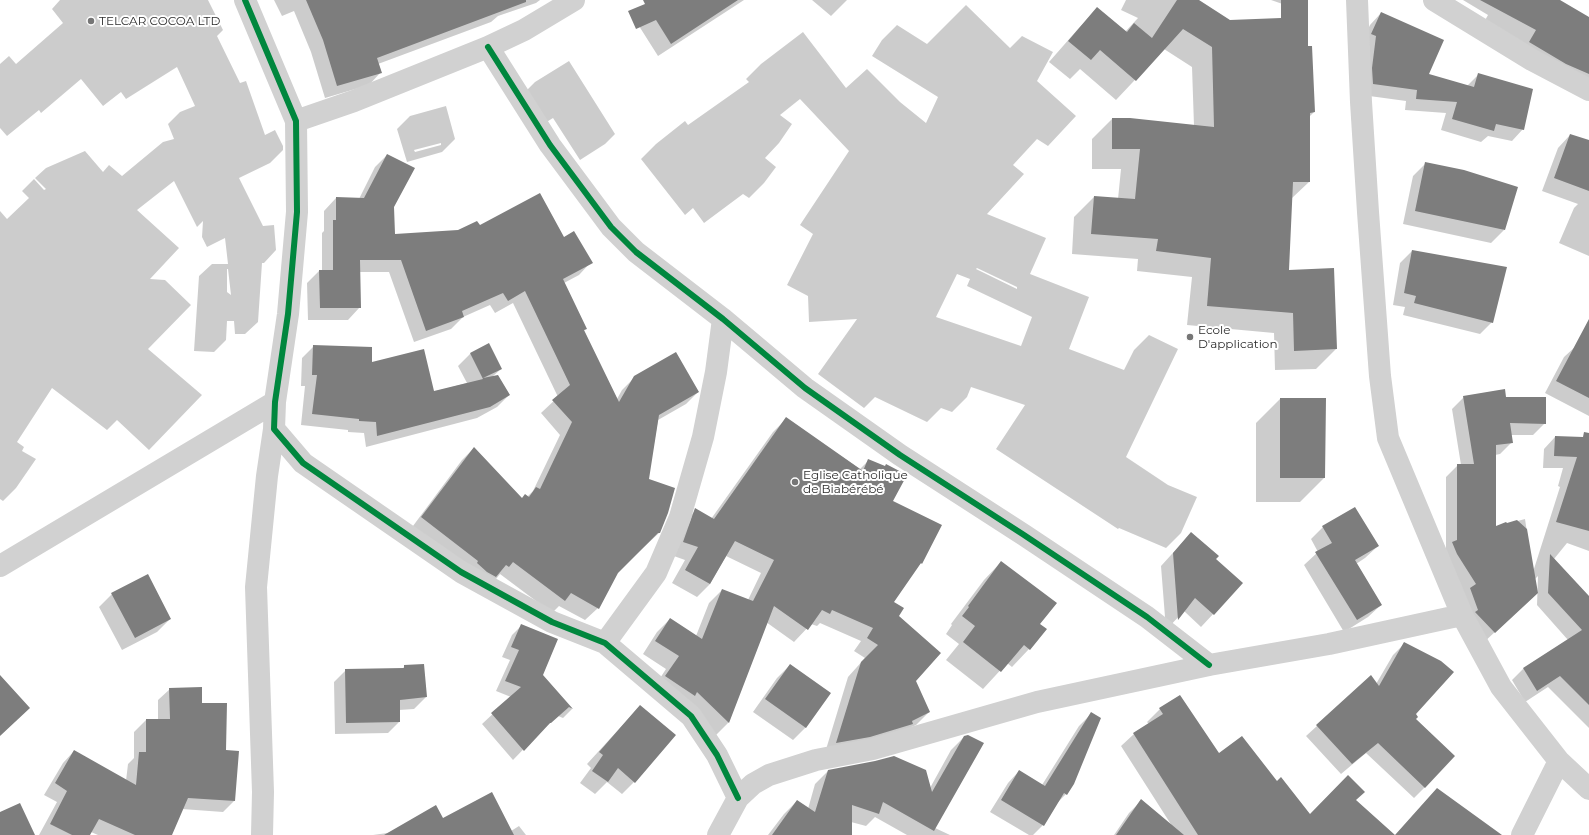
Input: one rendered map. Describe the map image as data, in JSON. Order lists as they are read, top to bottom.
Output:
{
  "places": ["TELCAR COCOA LTD", "Ecole D'application", "Eglise Catholique de Biabérébé"]
}
